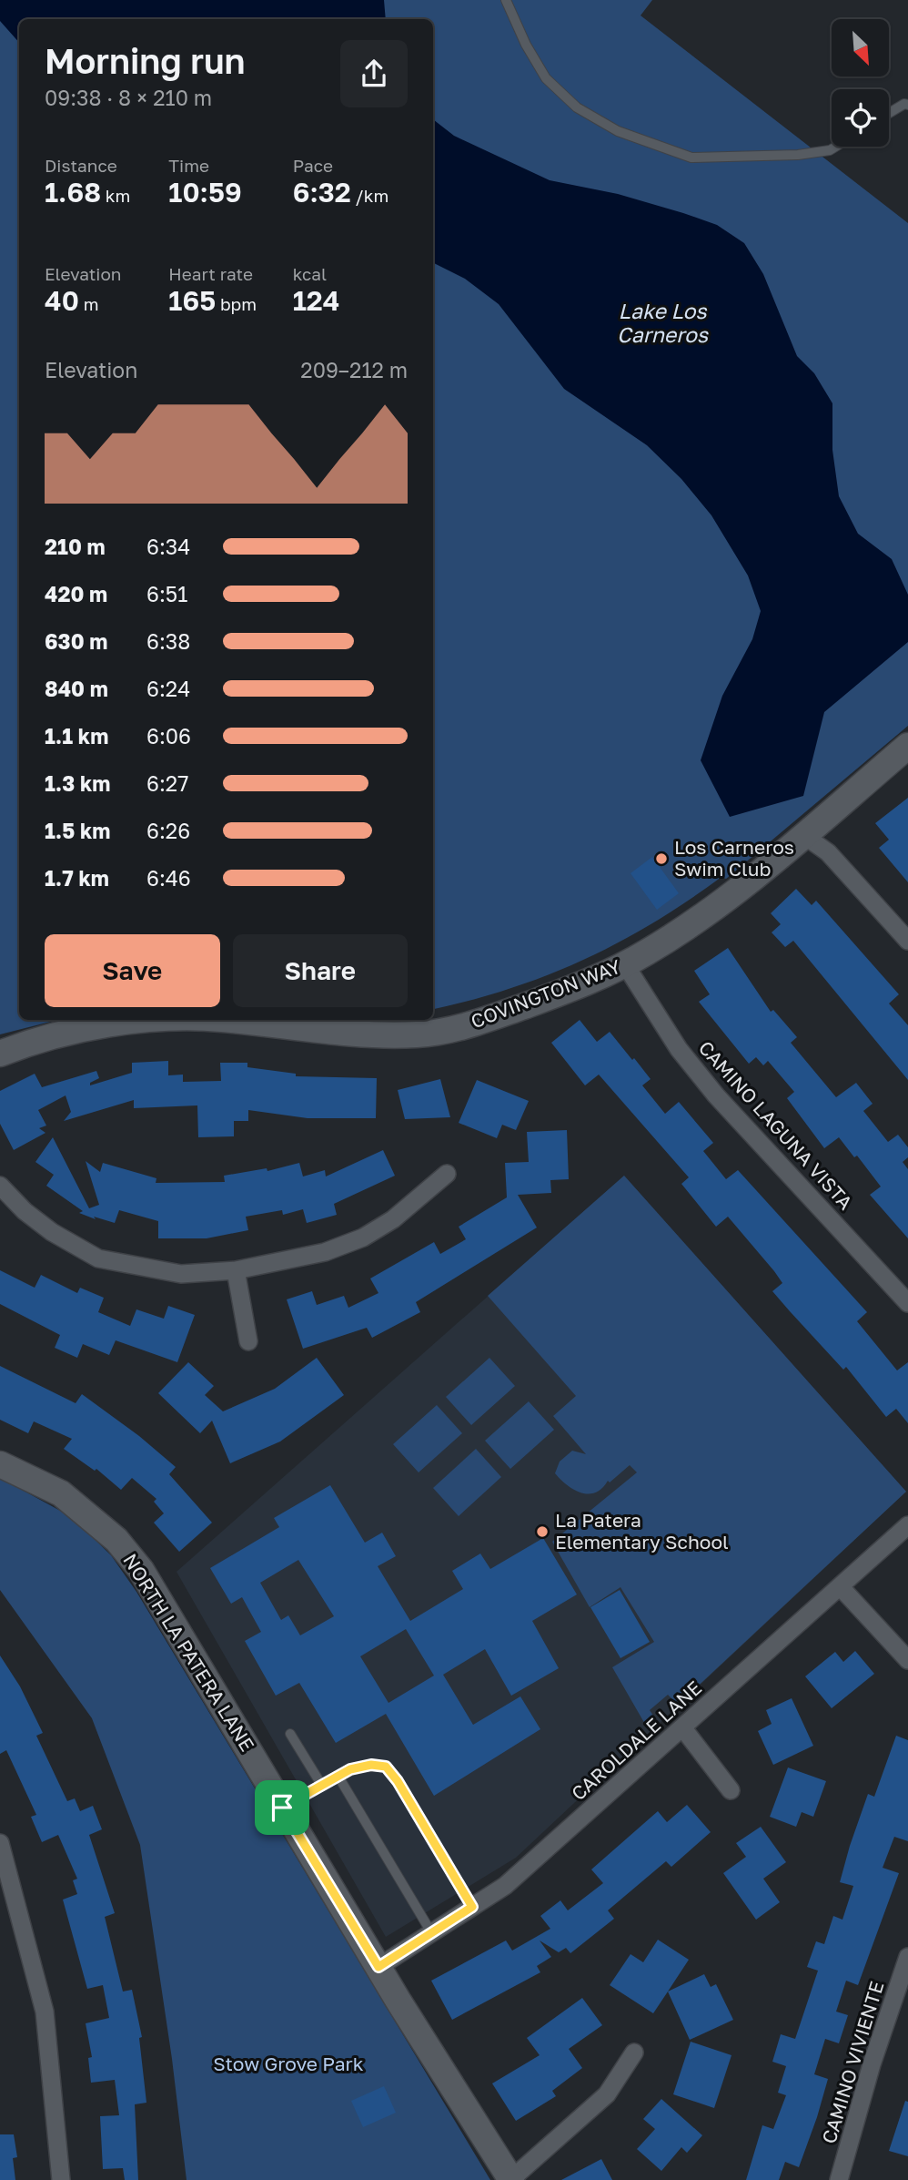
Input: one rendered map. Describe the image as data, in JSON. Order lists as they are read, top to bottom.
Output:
{
  "streets": {
    "street": [
      "COVINGTON WAY",
      "CAMINO LAGUNA VISTA",
      "NORTH LA PATERA LANE",
      "CAROLDALE LANE",
      "CAMINO VIVIENTE"
    ]
  },
  "crossings": [
    ["COVINGTON WAY", "CAMINO LAGUNA VISTA"],
    ["NORTH LA PATERA LANE", "CAROLDALE LANE"]
  ],
  "water": ["Lake Los Carneros"],
  "parks": ["Stow Grove Park"],
  "places": ["Los Carneros Swim Club", "La Patera Elementary School"],
  "north": "bottom right",
  "page": {
    "heading": ["Morning run", "09:38 · 8 × 210 m"],
    "stats": [
      ["Distance", "1.68 km"],
      ["Time", "10:59"],
      ["Pace", "6:32 /km"],
      ["Elevation", "40 m"],
      ["Heart rate", "165 bpm"],
      ["kcal", "124"]
    ],
    "chart": ["Elevation", "209–212 m"],
    "list": [
      {
        "name": "210 m",
        "note": "6:34"
      },
      {
        "name": "420 m",
        "note": "6:51"
      },
      {
        "name": "630 m",
        "note": "6:38"
      },
      {
        "name": "840 m",
        "note": "6:24"
      },
      {
        "name": "1.1 km",
        "note": "6:06"
      },
      {
        "name": "1.3 km",
        "note": "6:27"
      },
      {
        "name": "1.5 km",
        "note": "6:26"
      },
      {
        "name": "1.7 km",
        "note": "6:46"
      }
    ],
    "buttons": ["Save", "Share"]
  }
}
